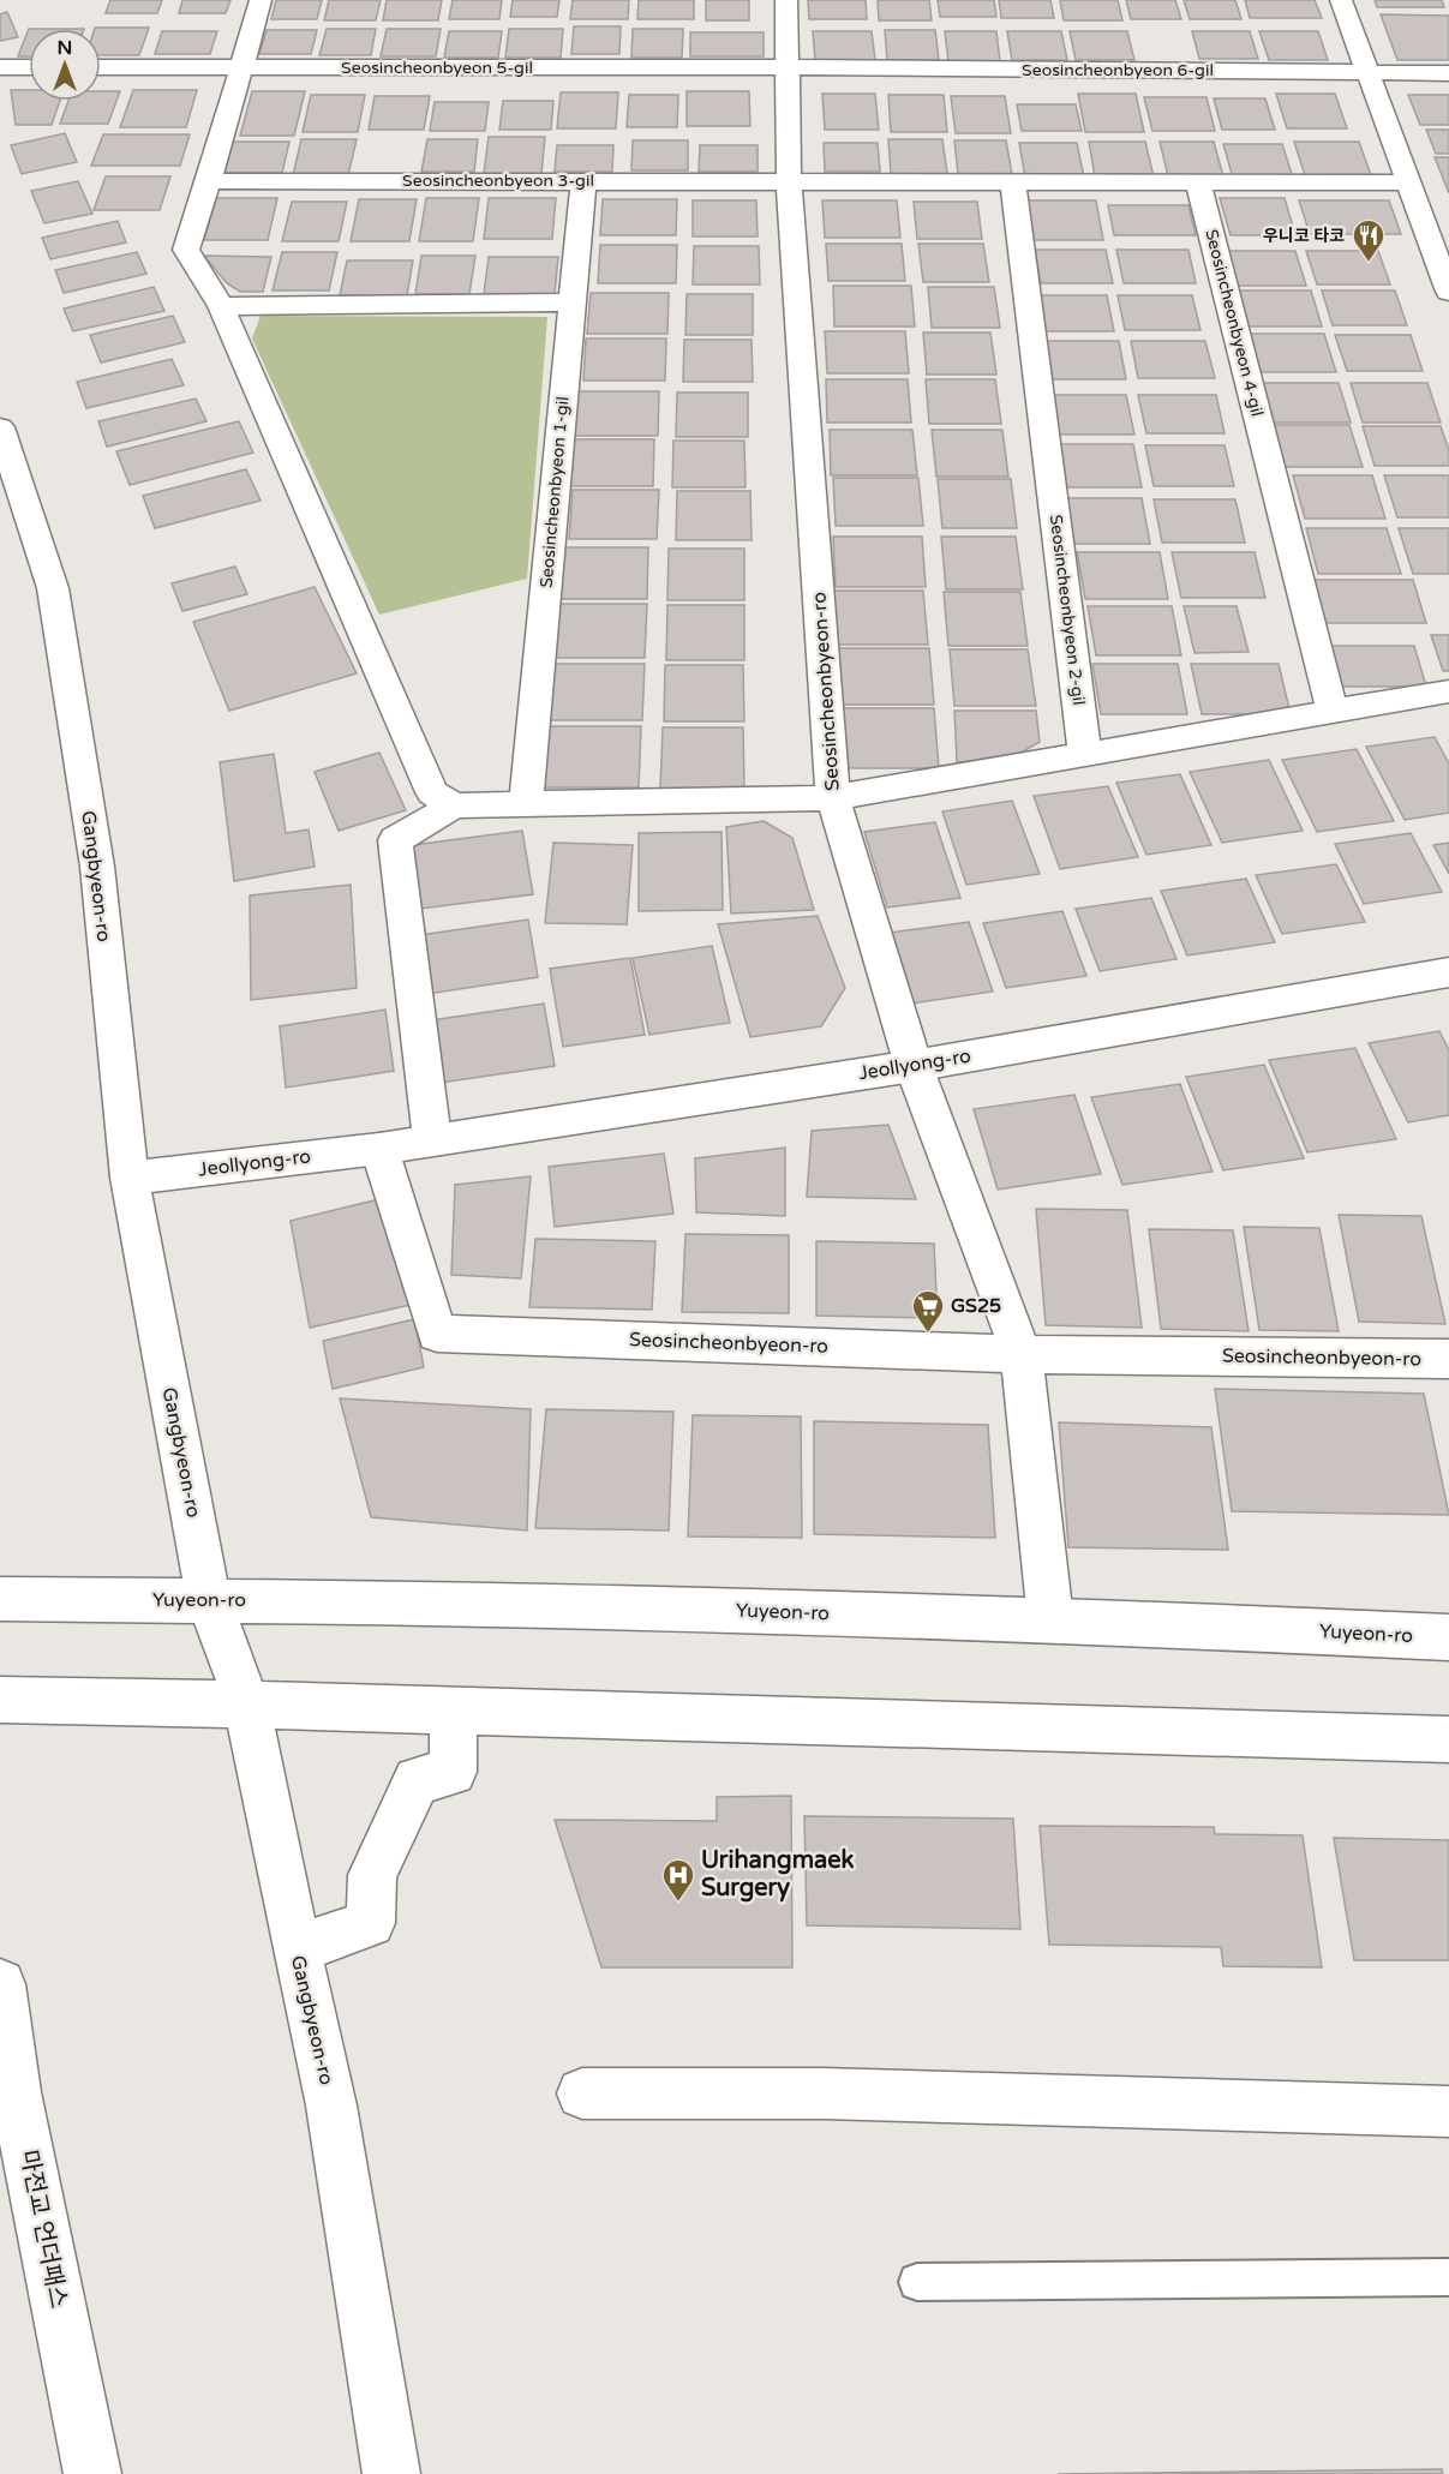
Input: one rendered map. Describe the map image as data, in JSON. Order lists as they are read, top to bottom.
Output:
{
  "streets": {
    "street": [
      "Seosincheonbyeon 5-gil",
      "Seosincheonbyeon 6-gil",
      "Seosincheonbyeon 3-gil",
      "Seosincheonbyeon 4-gil",
      "Seosincheonbyeon 1-gil",
      "Seosincheonbyeon 2-gil",
      "Seosincheonbyeon-ro",
      "Gangbyeon-ro",
      "Jeollyong-ro",
      "Yuyeon-ro",
      "마전교 언더패스"
    ]
  },
  "crossings": [
    ["Seosincheonbyeon 5-gil", "Seosincheonbyeon 6-gil"],
    ["Seosincheonbyeon 5-gil", "Seosincheonbyeon-ro"],
    ["Seosincheonbyeon 6-gil", "Seosincheonbyeon-ro"],
    ["Seosincheonbyeon 3-gil", "Seosincheonbyeon 1-gil"],
    ["Seosincheonbyeon 3-gil", "Seosincheonbyeon-ro"],
    ["Seosincheonbyeon-ro", "Jeollyong-ro"],
    ["Seosincheonbyeon-ro", "Yuyeon-ro"],
    ["Gangbyeon-ro", "Jeollyong-ro"],
    ["Gangbyeon-ro", "Yuyeon-ro"]
  ],
  "places": {
    "restaurant": ["우니코 타코"],
    "supermarket": ["GS25"],
    "hospital": ["Urihangmaek Surgery"]
  },
  "north": "top"
}
